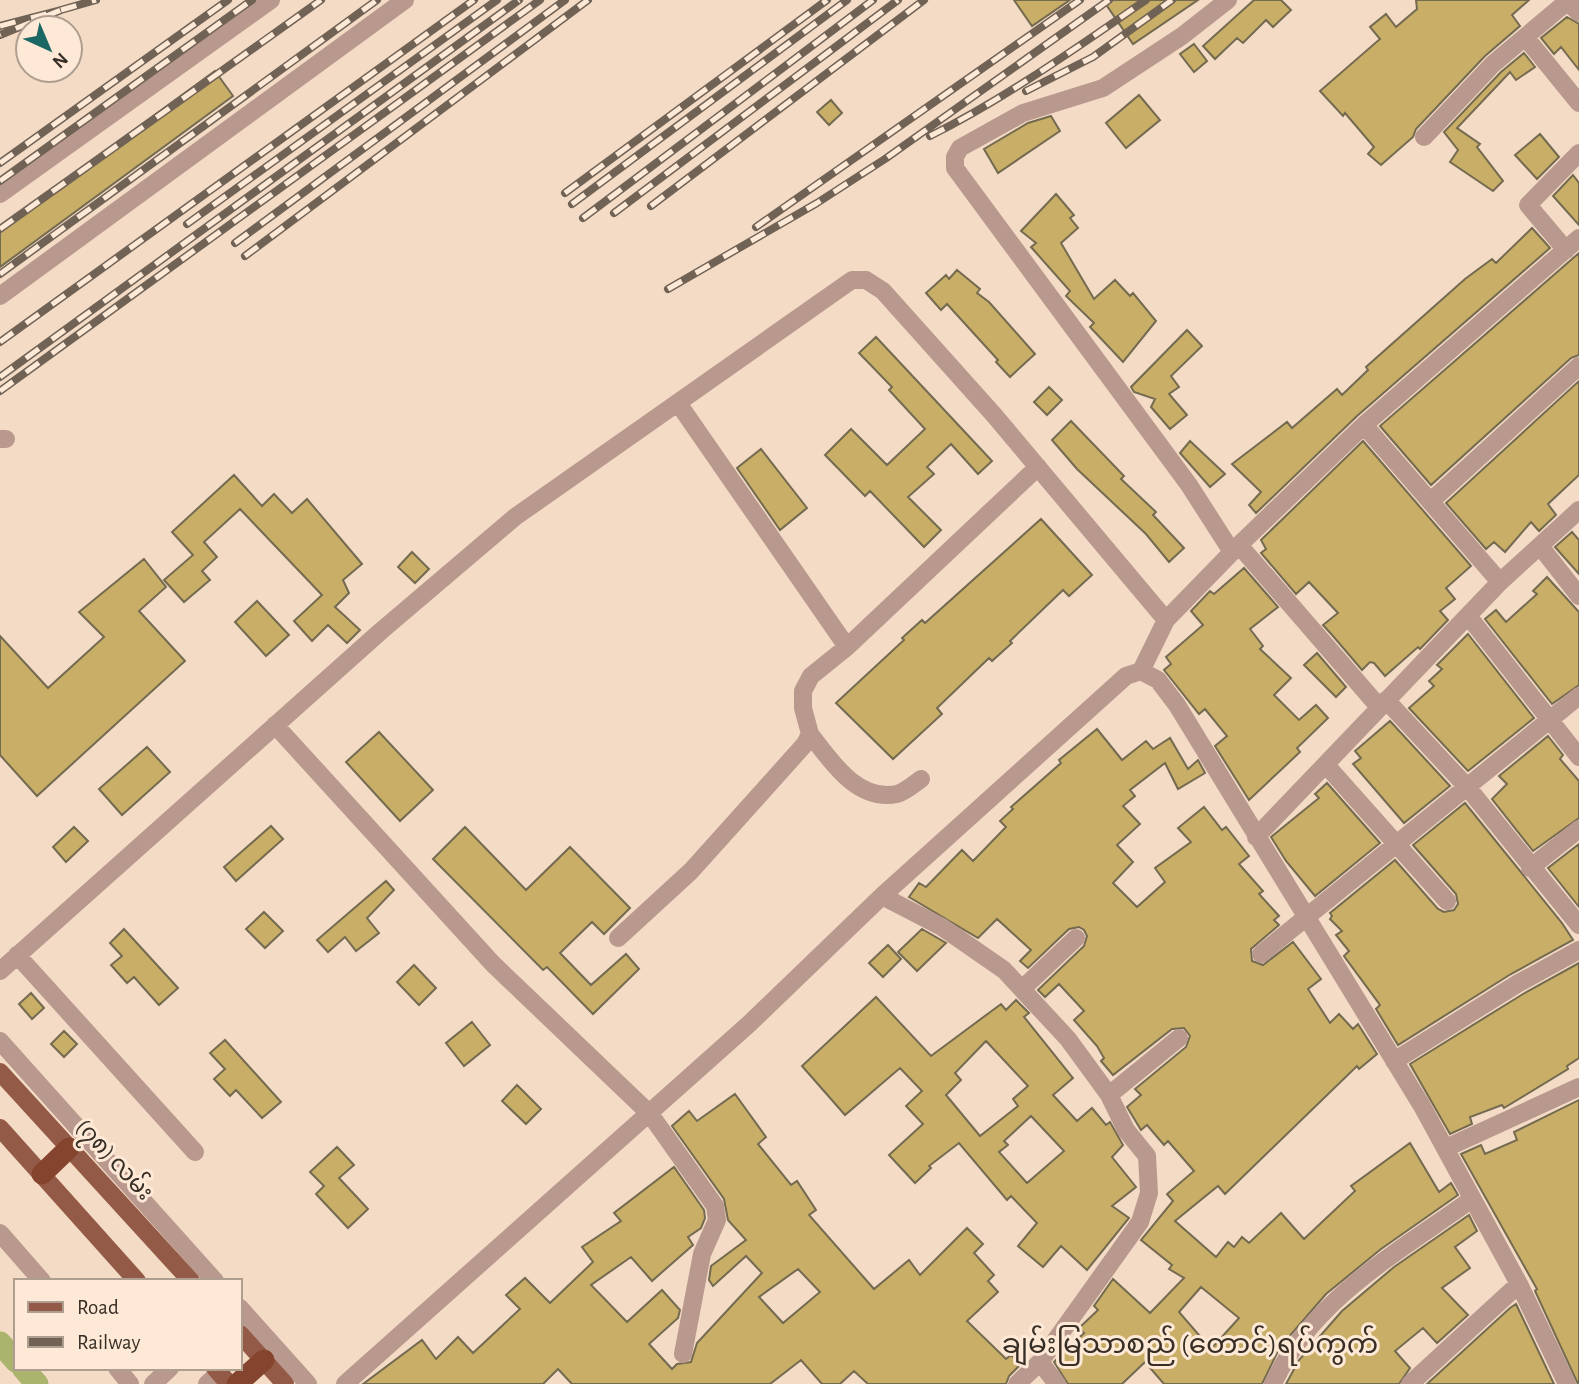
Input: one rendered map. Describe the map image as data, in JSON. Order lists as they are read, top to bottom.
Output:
{
  "streets": {
    "main road": ["(၇၈) လမ်း"]
  },
  "districts": ["ချမ်းမြသာစည် (တောင်)ရပ်ကွက်"],
  "legend": ["Road", "Railway"],
  "north": "bottom right"
}
